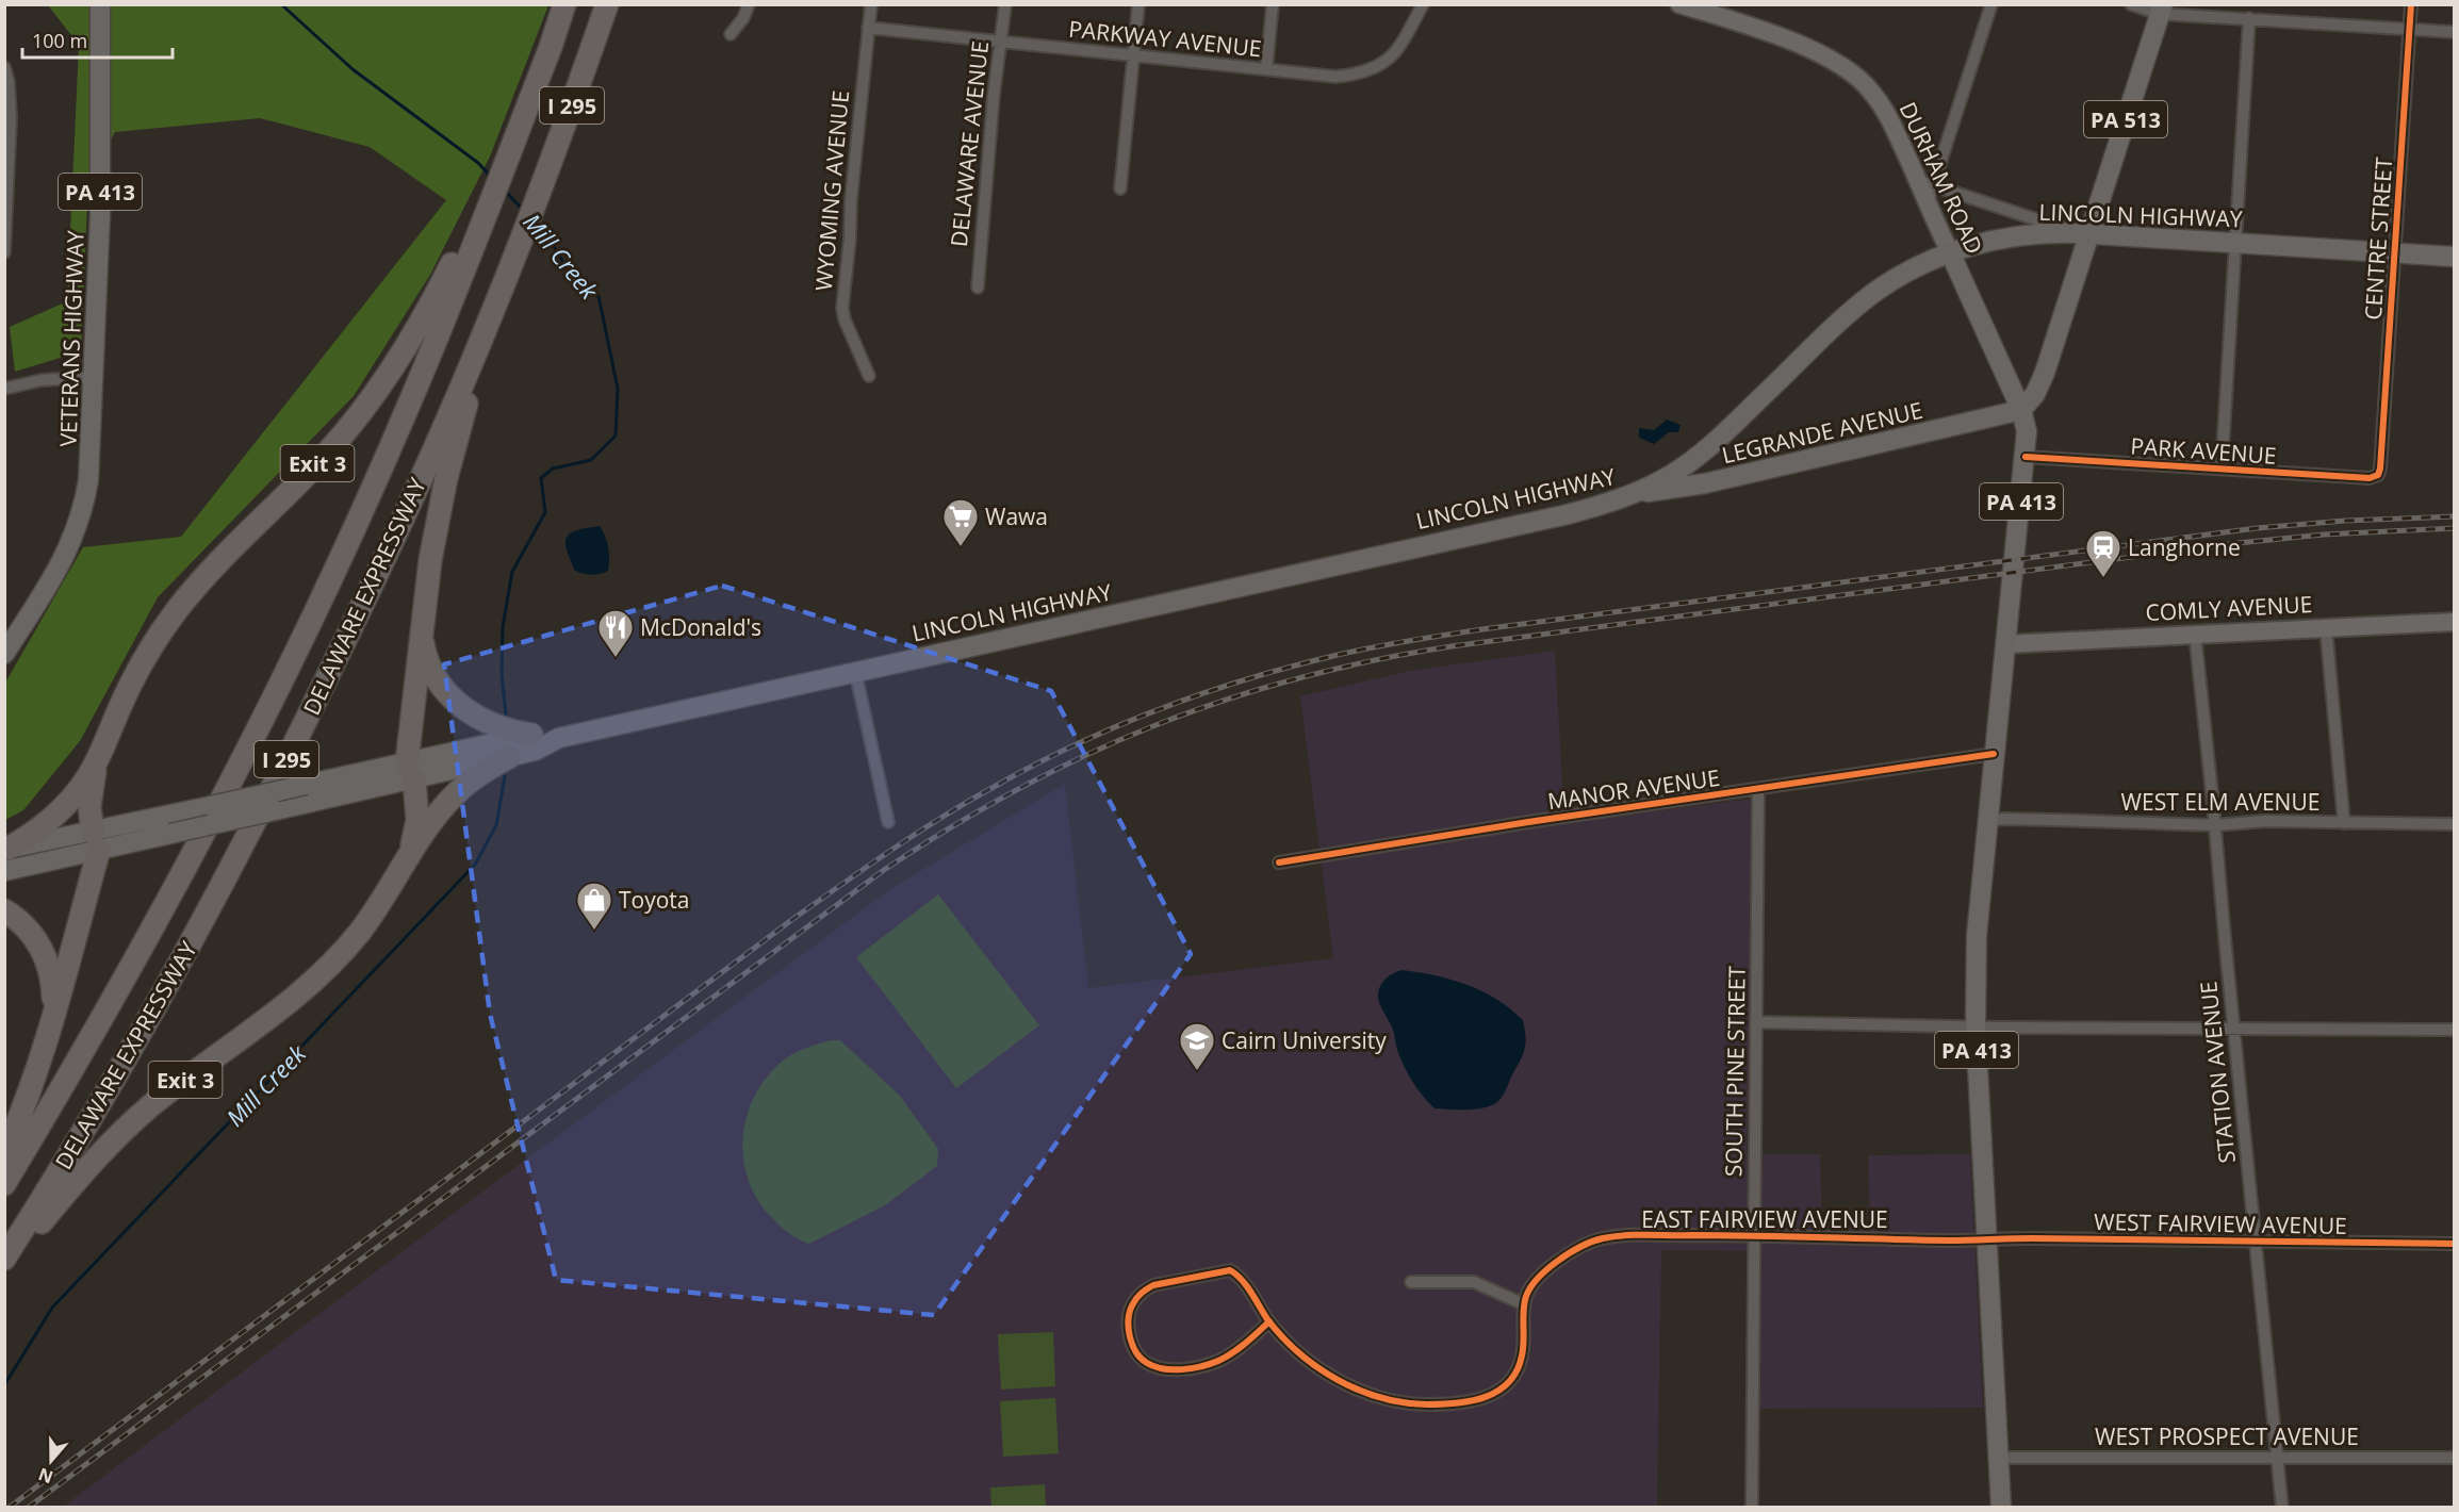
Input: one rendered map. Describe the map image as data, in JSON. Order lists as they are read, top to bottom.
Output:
{
  "streets": {
    "highway": ["I 295", "Exit 3", "DELAWARE EXPRESSWAY"],
    "main road": [
      "PA 513",
      "DURHAM ROAD",
      "PA 413",
      "LINCOLN HIGHWAY",
      "VETERANS HIGHWAY",
      "LEGRANDE AVENUE"
    ],
    "street": [
      "PARKWAY AVENUE",
      "DELAWARE AVENUE",
      "WYOMING AVENUE",
      "CENTRE STREET",
      "PARK AVENUE",
      "COMLY AVENUE",
      "MANOR AVENUE",
      "WEST ELM AVENUE",
      "SOUTH PINE STREET",
      "STATION AVENUE",
      "EAST FAIRVIEW AVENUE",
      "WEST FAIRVIEW AVENUE",
      "WEST PROSPECT AVENUE"
    ]
  },
  "crossings": [
    ["PARKWAY AVENUE", "DELAWARE AVENUE"],
    ["PARKWAY AVENUE", "WYOMING AVENUE"],
    ["I 295", "Exit 3"],
    ["PA 513", "DURHAM ROAD"],
    ["PA 513", "PA 413"],
    ["PA 513", "LINCOLN HIGHWAY"],
    ["PA 513", "LEGRANDE AVENUE"],
    ["DURHAM ROAD", "PA 413"],
    ["DURHAM ROAD", "LINCOLN HIGHWAY"],
    ["DURHAM ROAD", "LEGRANDE AVENUE"],
    ["PA 413", "LEGRANDE AVENUE"],
    ["PA 413", "PARK AVENUE"],
    ["PA 413", "COMLY AVENUE"],
    ["PA 413", "MANOR AVENUE"],
    ["PA 413", "WEST ELM AVENUE"],
    ["PA 413", "EAST FAIRVIEW AVENUE"],
    ["PA 413", "WEST FAIRVIEW AVENUE"],
    ["PA 413", "WEST PROSPECT AVENUE"],
    ["LINCOLN HIGHWAY", "CENTRE STREET"],
    ["LINCOLN HIGHWAY", "LEGRANDE AVENUE"],
    ["CENTRE STREET", "PARK AVENUE"],
    ["Exit 3", "DELAWARE EXPRESSWAY"],
    ["COMLY AVENUE", "STATION AVENUE"],
    ["MANOR AVENUE", "SOUTH PINE STREET"],
    ["WEST ELM AVENUE", "STATION AVENUE"],
    ["SOUTH PINE STREET", "EAST FAIRVIEW AVENUE"],
    ["STATION AVENUE", "WEST FAIRVIEW AVENUE"],
    ["STATION AVENUE", "WEST PROSPECT AVENUE"],
    ["EAST FAIRVIEW AVENUE", "WEST FAIRVIEW AVENUE"]
  ],
  "water": ["Mill Creek"],
  "places": {
    "supermarket": ["Wawa"],
    "station": ["Langhorne"],
    "restaurant": ["McDonald's"],
    "shop": ["Toyota"],
    "school or university": ["Cairn University"]
  },
  "scale_bar": "100 m",
  "north": "bottom"
}
